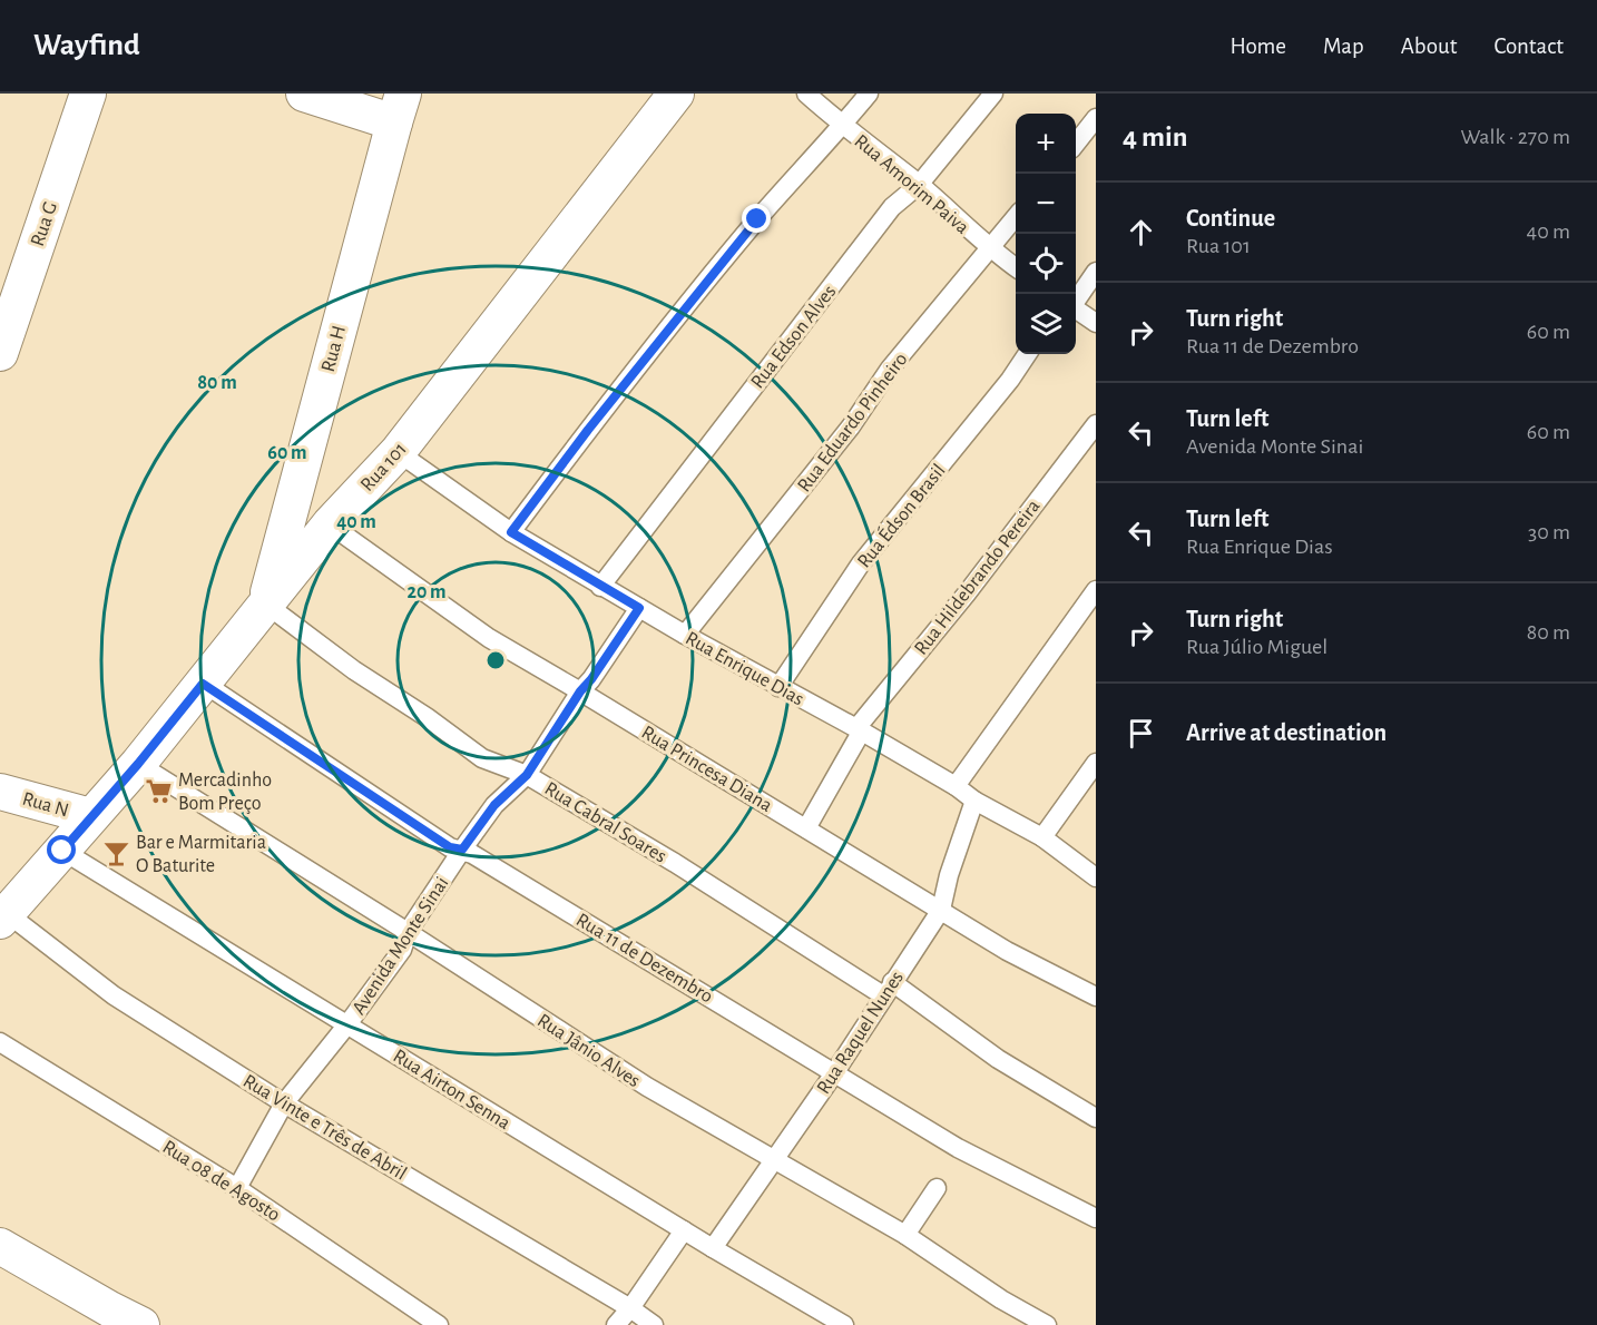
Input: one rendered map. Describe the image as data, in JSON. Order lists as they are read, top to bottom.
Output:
{
  "streets": {
    "street": [
      "Rua G",
      "Rua H",
      "Rua 101",
      "Rua N"
    ],
    "lane": [
      "Rua Amorim Paiva",
      "Rua Edson Alves",
      "Rua Eduardo Pinheiro",
      "Rua Édson Brasil",
      "Rua Hildebrando Pereira",
      "Rua Enrique Dias",
      "Rua Princesa Diana",
      "Rua Cabral Soares",
      "Avenida Monte Sinai",
      "Rua 11 de Dezembro",
      "Rua Raquel Nunes",
      "Rua Jânio Alves",
      "Rua Airton Senna",
      "Rua Vinte e Três de Abril",
      "Rua 08 de Agosto"
    ]
  },
  "crossings": [
    ["Rua Amorim Paiva", "Rua Edson Alves"],
    ["Rua Amorim Paiva", "Rua Eduardo Pinheiro"],
    ["Rua Edson Alves", "Rua Enrique Dias"],
    ["Rua H", "Rua 101"],
    ["Rua H", "Rua Cabral Soares"],
    ["Rua Eduardo Pinheiro", "Rua Enrique Dias"],
    ["Rua 101", "Rua Enrique Dias"],
    ["Rua 101", "Rua Princesa Diana"],
    ["Rua 101", "Rua N"],
    ["Rua 101", "Rua Cabral Soares"],
    ["Rua 101", "Rua 11 de Dezembro"],
    ["Rua 101", "Rua Jânio Alves"],
    ["Rua 101", "Rua Airton Senna"],
    ["Rua 101", "Rua Vinte e Três de Abril"],
    ["Rua Édson Brasil", "Rua Enrique Dias"],
    ["Rua Hildebrando Pereira", "Rua Enrique Dias"],
    ["Rua Hildebrando Pereira", "Rua Princesa Diana"],
    ["Rua Enrique Dias", "Avenida Monte Sinai"],
    ["Rua Enrique Dias", "Rua Raquel Nunes"],
    ["Rua Princesa Diana", "Avenida Monte Sinai"],
    ["Rua Princesa Diana", "Rua Raquel Nunes"],
    ["Rua Cabral Soares", "Avenida Monte Sinai"],
    ["Rua Cabral Soares", "Rua Raquel Nunes"],
    ["Avenida Monte Sinai", "Rua 11 de Dezembro"],
    ["Avenida Monte Sinai", "Rua Jânio Alves"],
    ["Avenida Monte Sinai", "Rua Airton Senna"],
    ["Avenida Monte Sinai", "Rua Vinte e Três de Abril"],
    ["Avenida Monte Sinai", "Rua 08 de Agosto"],
    ["Rua 11 de Dezembro", "Rua Raquel Nunes"],
    ["Rua Raquel Nunes", "Rua Jânio Alves"],
    ["Rua Raquel Nunes", "Rua Airton Senna"]
  ],
  "places": {
    "supermarket": ["Mercadinho Bom Preço"],
    "bar": ["Bar e Marmitaria O Baturite"]
  },
  "page": {
    "header": "Wayfind",
    "nav": [
      "Home",
      "Map",
      "About",
      "Contact"
    ],
    "heading": ["4 min", "Walk · 270 m"],
    "map_buttons": ["+", "−"],
    "list": [
      ["Continue", "Rua 101", "40 m"],
      ["Turn right", "Rua 11 de Dezembro", "60 m"],
      ["Turn left", "Avenida Monte Sinai", "60 m"],
      ["Turn left", "Rua Enrique Dias", "30 m"],
      ["Turn right", "Rua Júlio Miguel", "80 m"],
      "Arrive at destination"
    ]
  },
  "rings": [
    "80 m",
    "60 m",
    "40 m",
    "20 m"
  ]
}
